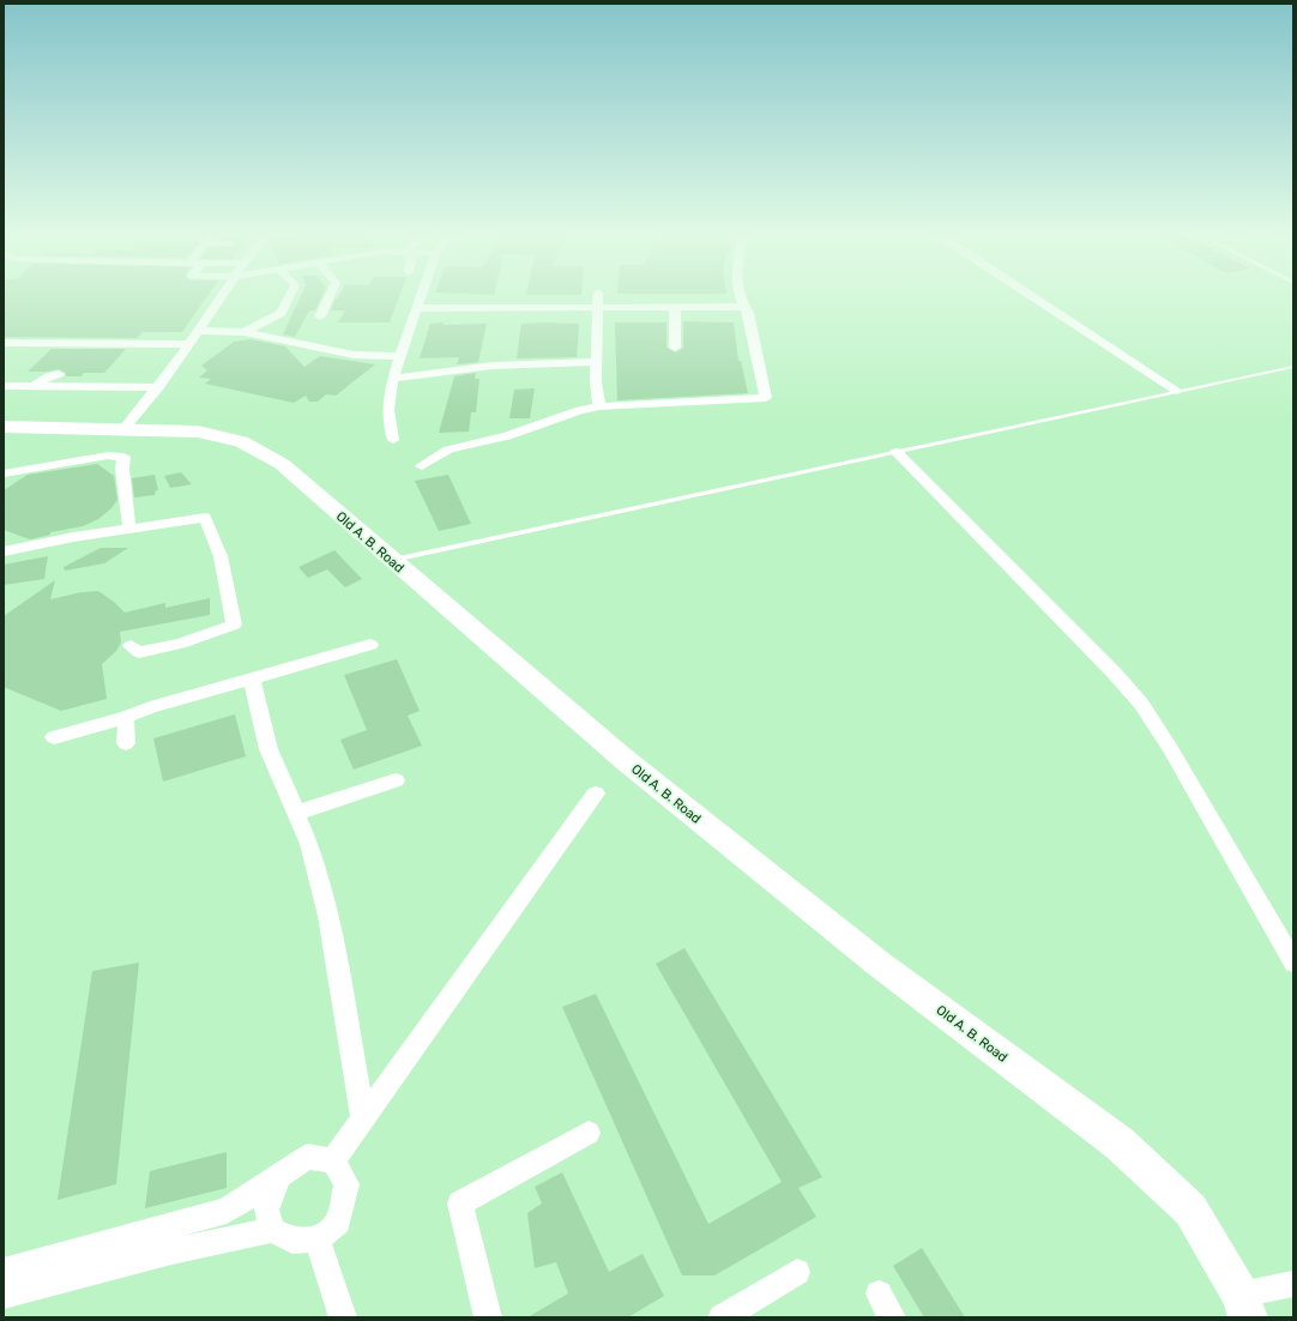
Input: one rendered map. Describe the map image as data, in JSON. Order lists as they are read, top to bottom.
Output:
{
  "streets": {
    "street": ["Old A. B. Road"]
  }
}
